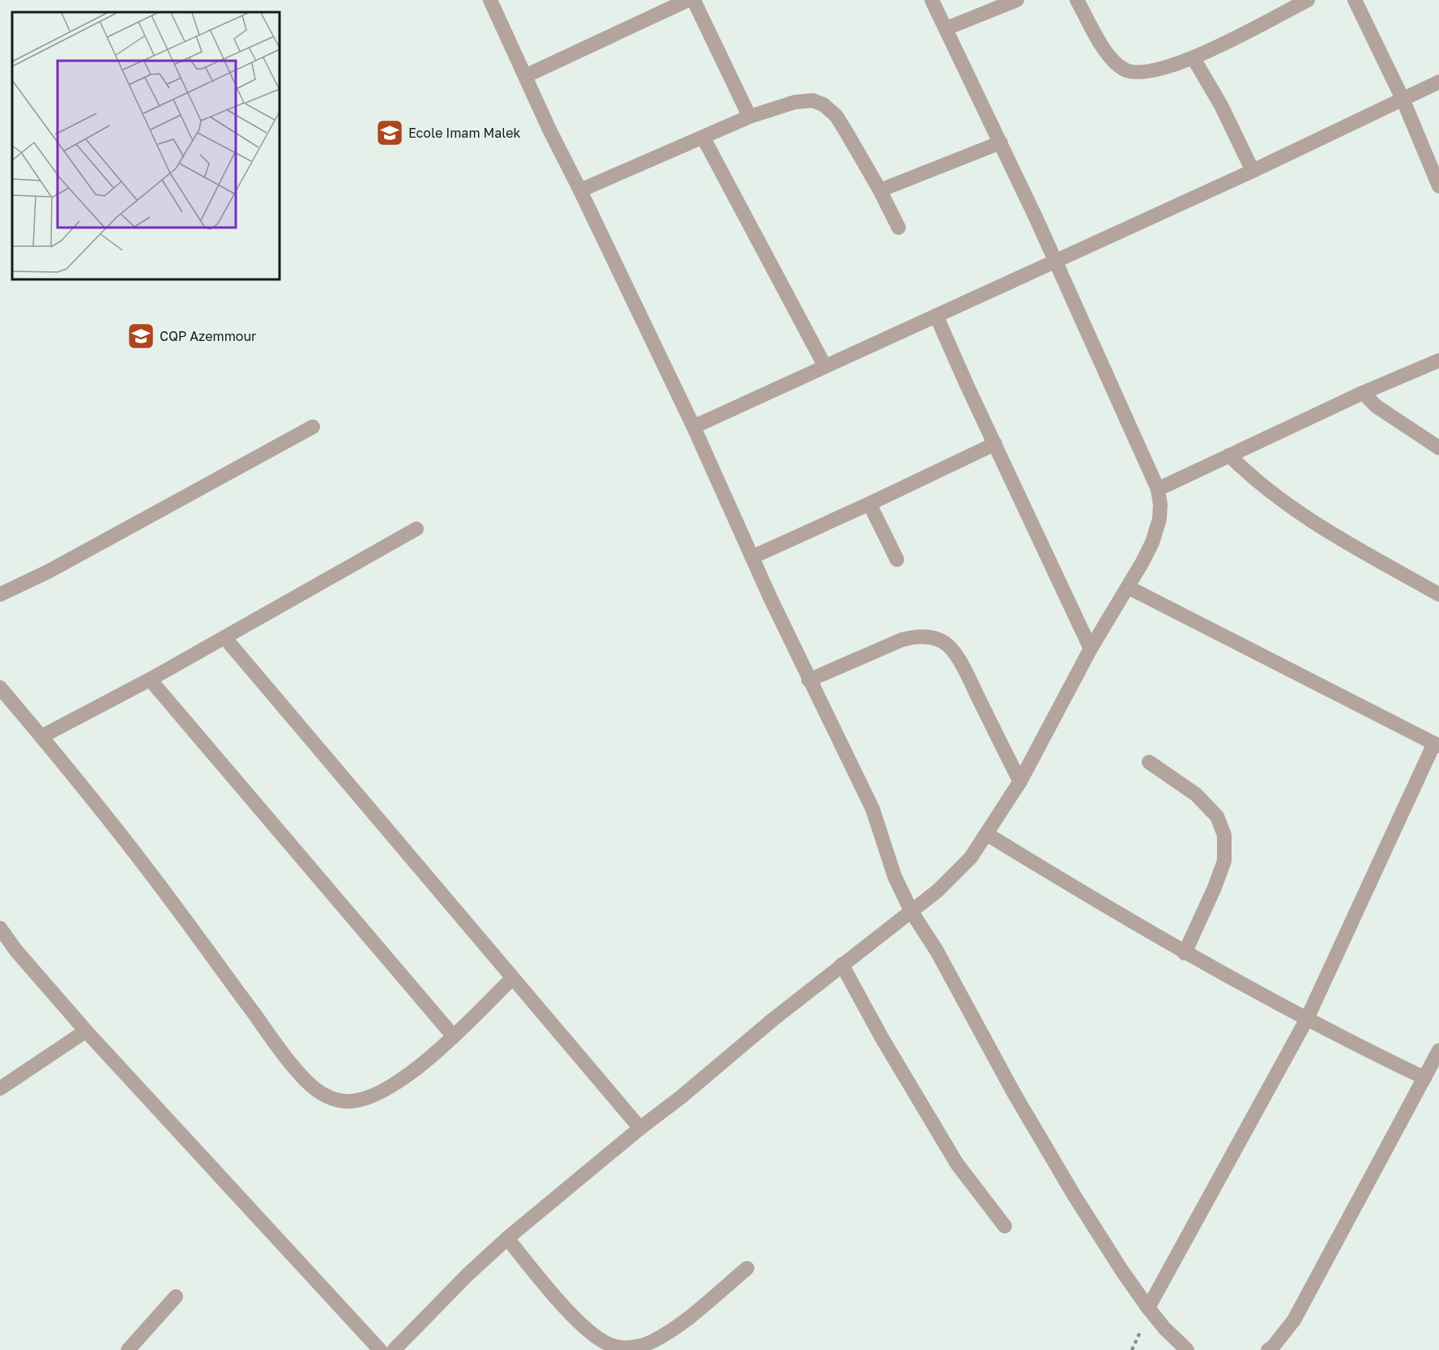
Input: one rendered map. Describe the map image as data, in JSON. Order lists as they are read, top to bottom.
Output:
{
  "places": {
    "school or university": ["Ecole Imam Malek", "CQP Azemmour"]
  }
}
